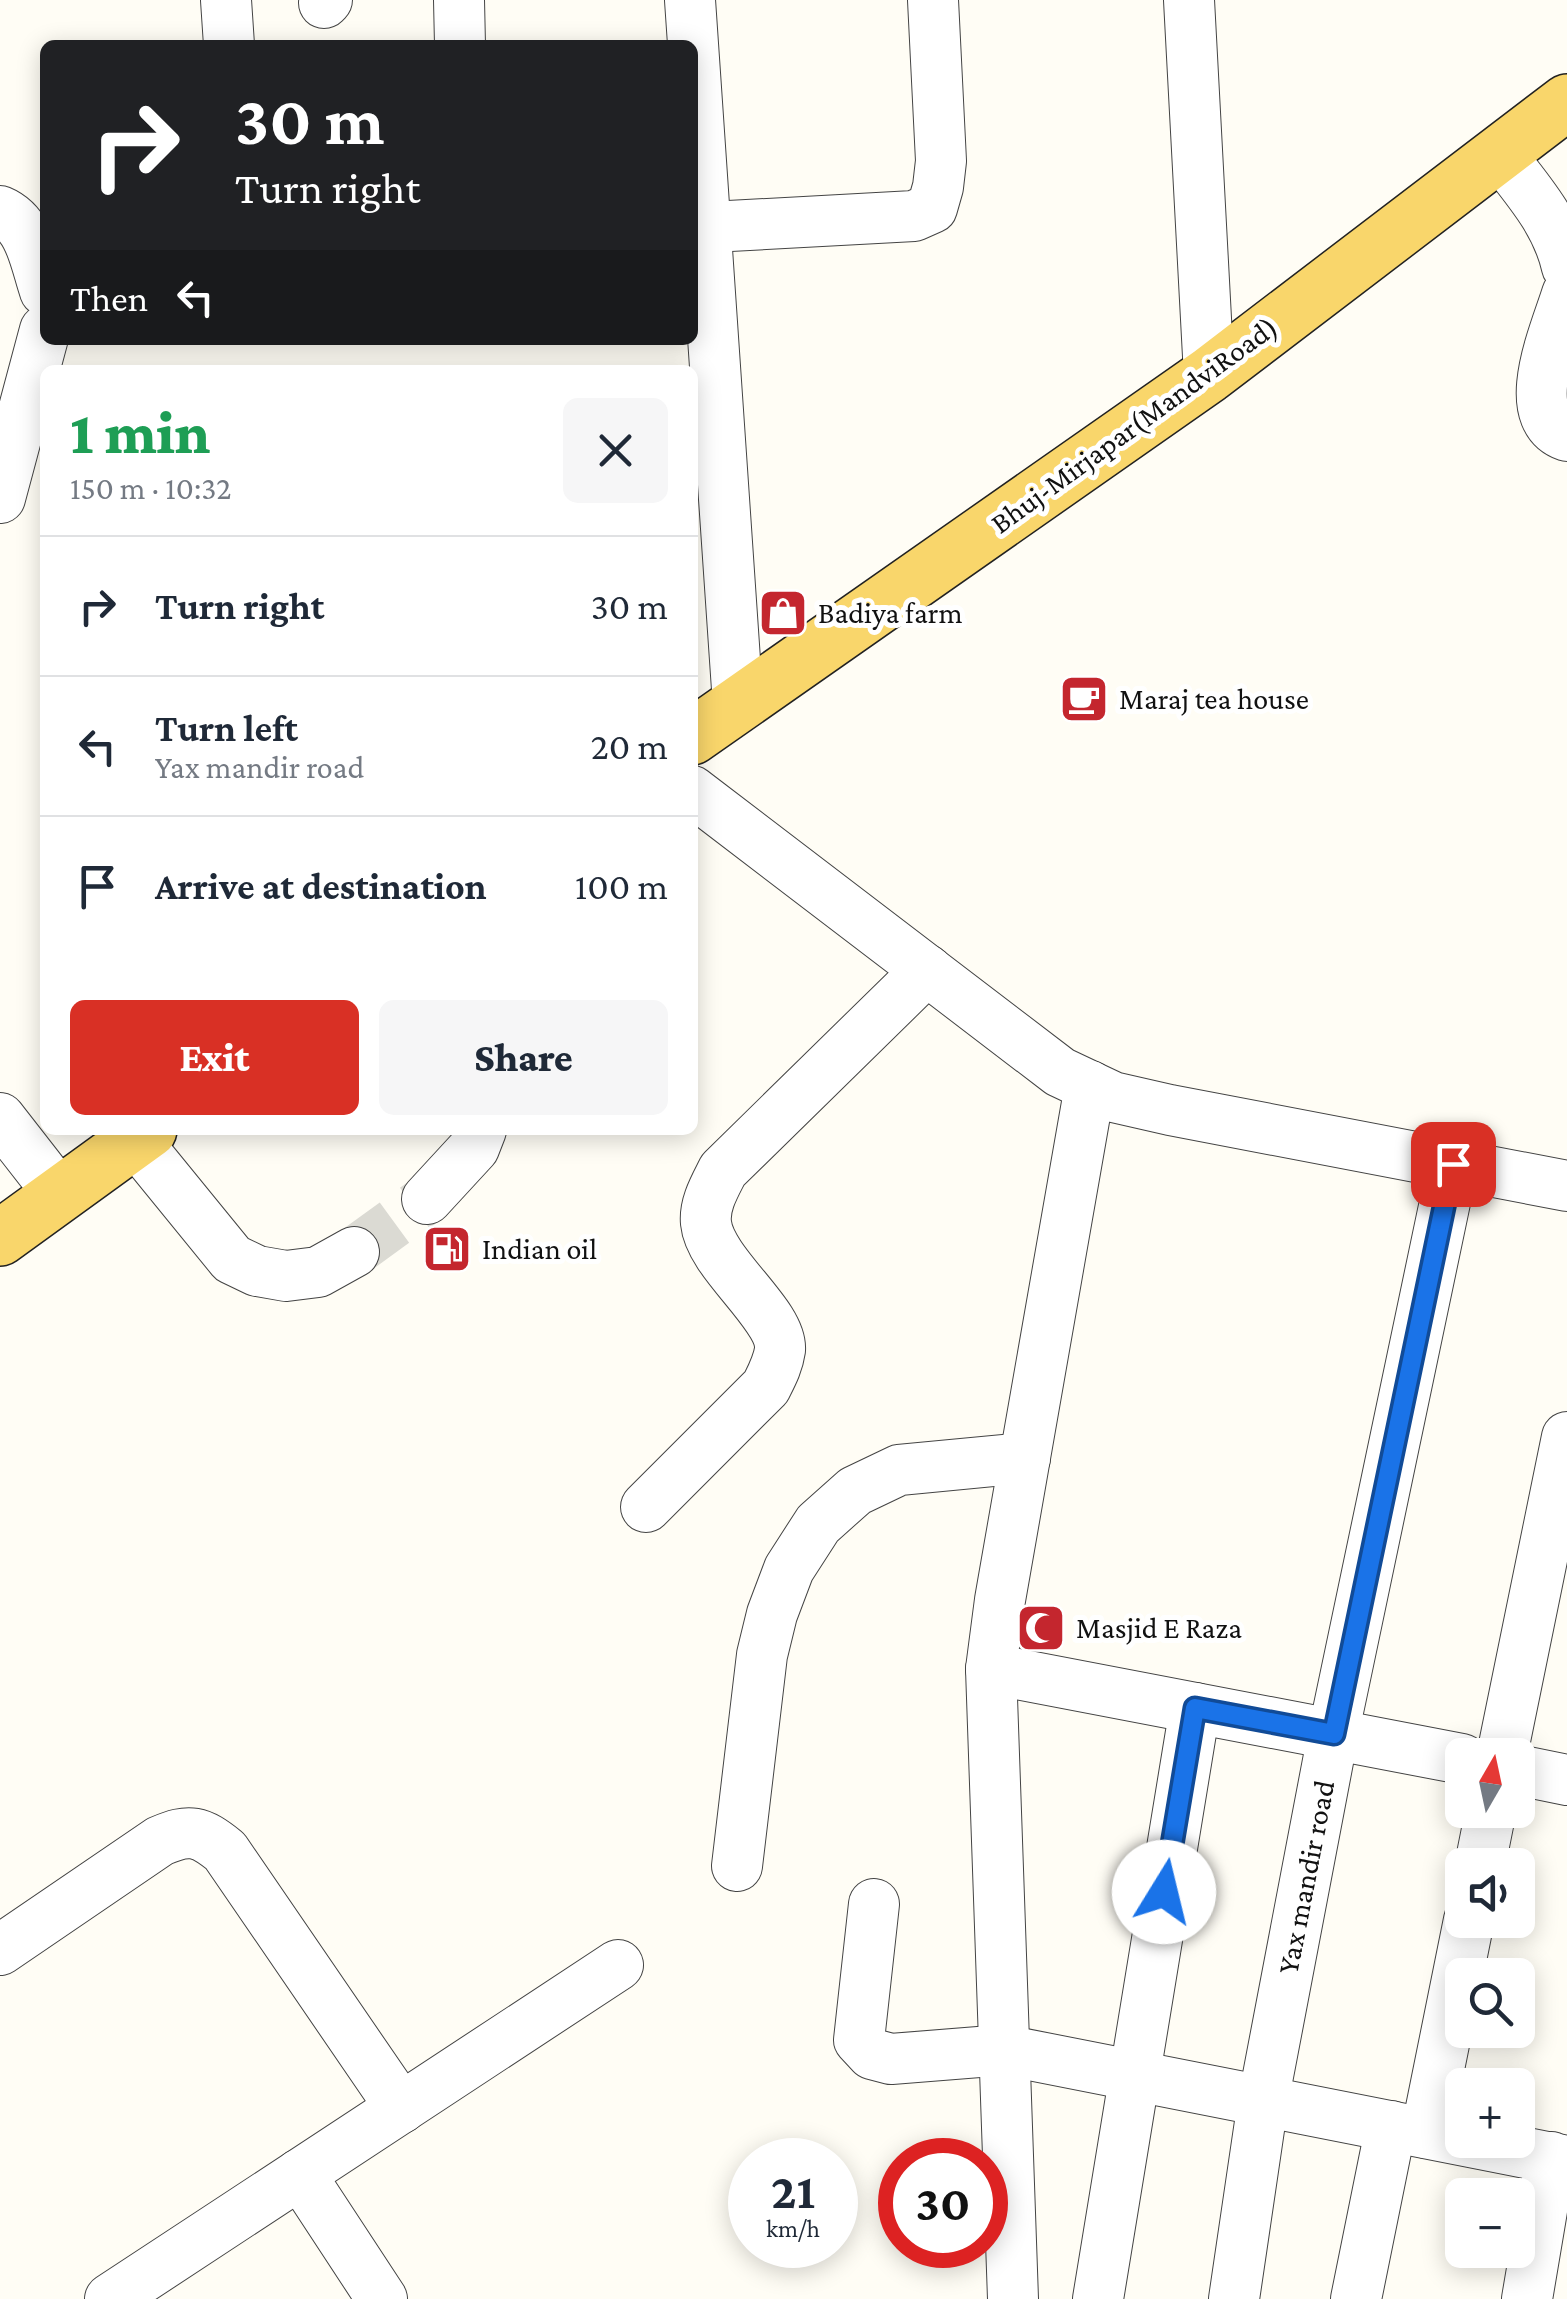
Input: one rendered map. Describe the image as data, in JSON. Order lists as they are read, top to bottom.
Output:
{
  "streets": {
    "main road": ["Bhuj-Mirjapar(MandviRoad)"],
    "street": ["Yax mandir road"]
  },
  "places": {
    "shop": ["Badiya farm"],
    "cafe": ["Maraj tea house"],
    "fuel station": ["Indian oil"],
    "mosque": ["Masjid E Raza"]
  },
  "north": "top",
  "page": {
    "turn": ["30 m", "Turn right"],
    "then": "Then",
    "heading": ["1 min", "150 m · 10:32"],
    "list": [
      {
        "name": "Turn right",
        "value": "30 m"
      },
      {
        "name": "Turn left",
        "note": "Yax mandir road",
        "value": "20 m"
      },
      {
        "name": "Arrive at destination",
        "value": "100 m"
      }
    ],
    "buttons": ["Exit", "Share"],
    "map_buttons": ["+", "−"],
    "speed": "21 km/h",
    "limit": "30"
  }
}
